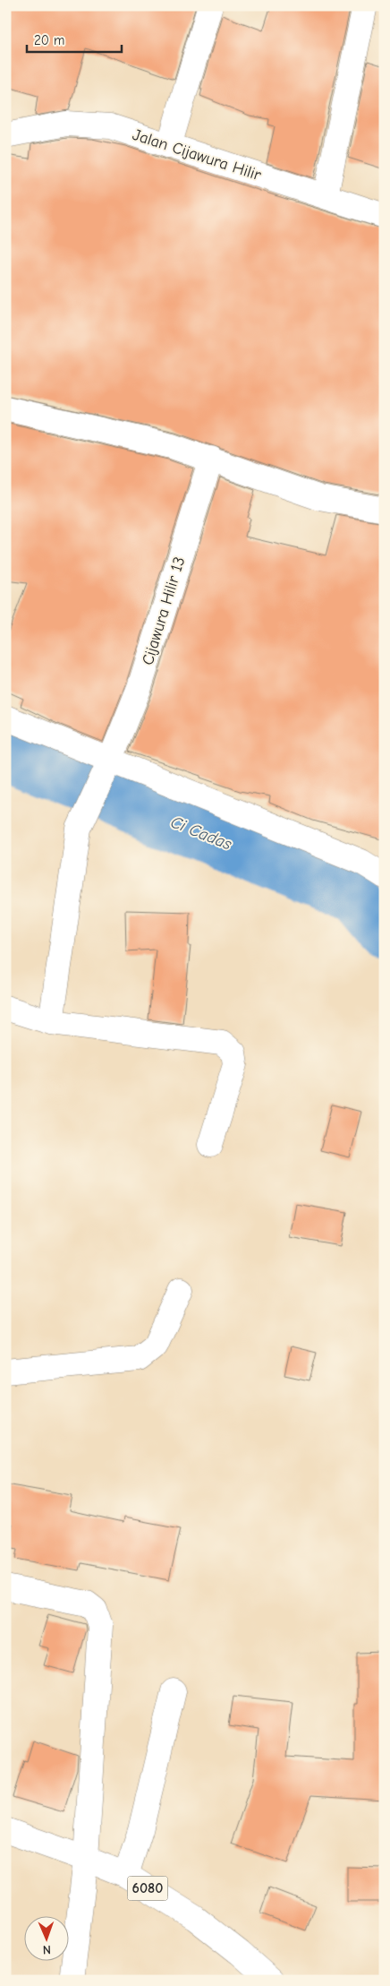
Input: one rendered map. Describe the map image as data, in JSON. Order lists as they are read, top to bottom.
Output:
{
  "streets": {
    "street": ["Jalan Cijawura Hilir", "Cijawura Hilir 13", "6080"]
  },
  "water": ["Ci Cadas"],
  "scale_bar": "20 m",
  "north": "bottom"
}
